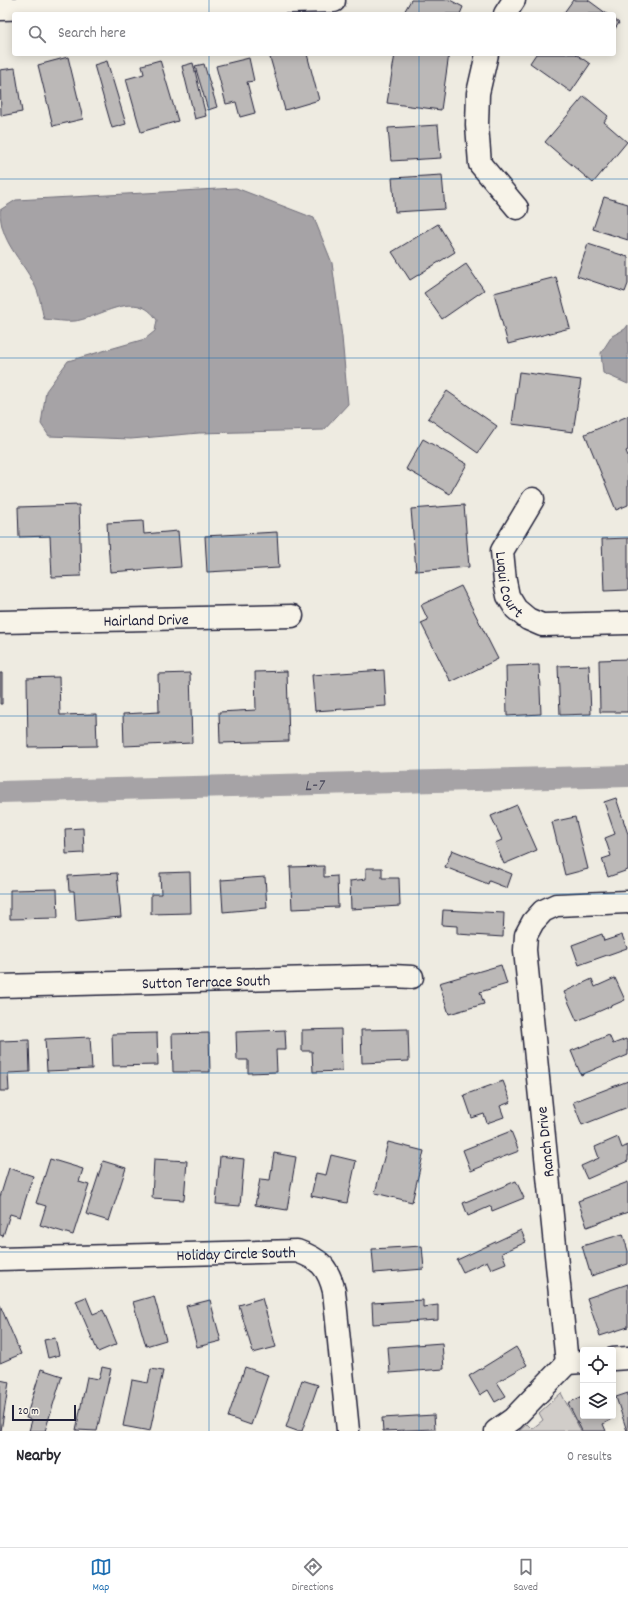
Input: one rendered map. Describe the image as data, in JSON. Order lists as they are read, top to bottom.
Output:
{
  "streets": {
    "street": [
      "Luqui Court",
      "Hairland Drive",
      "Sutton Terrace South",
      "Ranch Drive",
      "Holiday Circle South"
    ]
  },
  "water": ["L-7"],
  "scale_bar": "20 m",
  "page": {
    "search": "Search here",
    "scale": "20 m",
    "heading": ["Nearby", "0 results"],
    "nav": ["Map", "Directions", "Saved"]
  }
}
